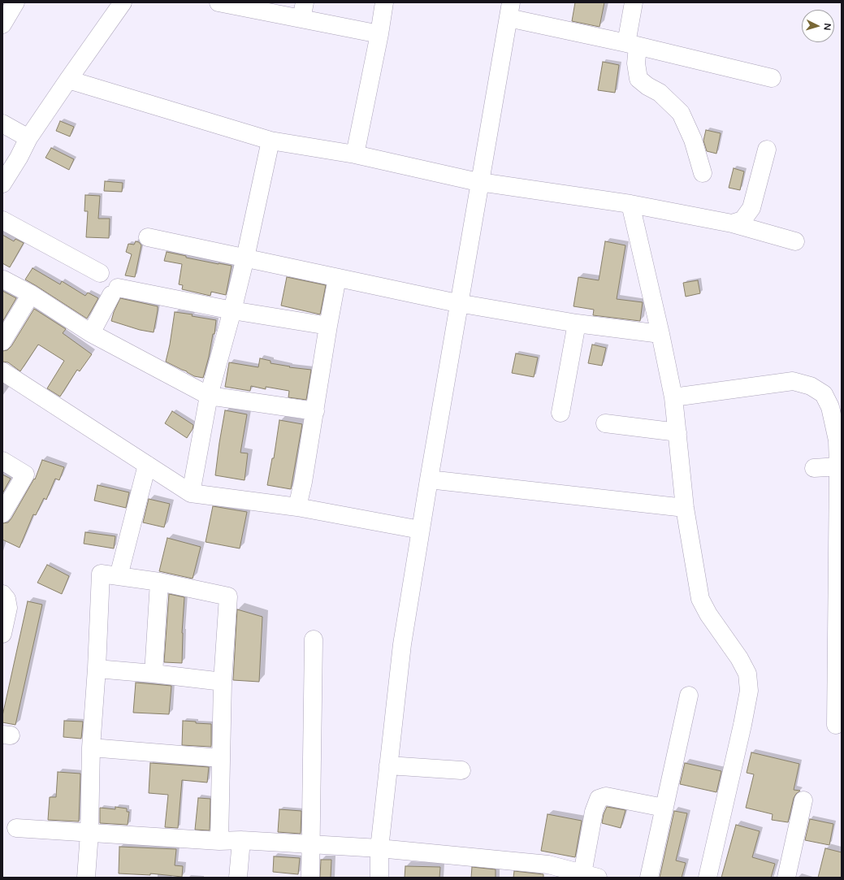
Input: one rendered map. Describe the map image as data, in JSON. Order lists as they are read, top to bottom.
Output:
{
  "north": "right"
}
